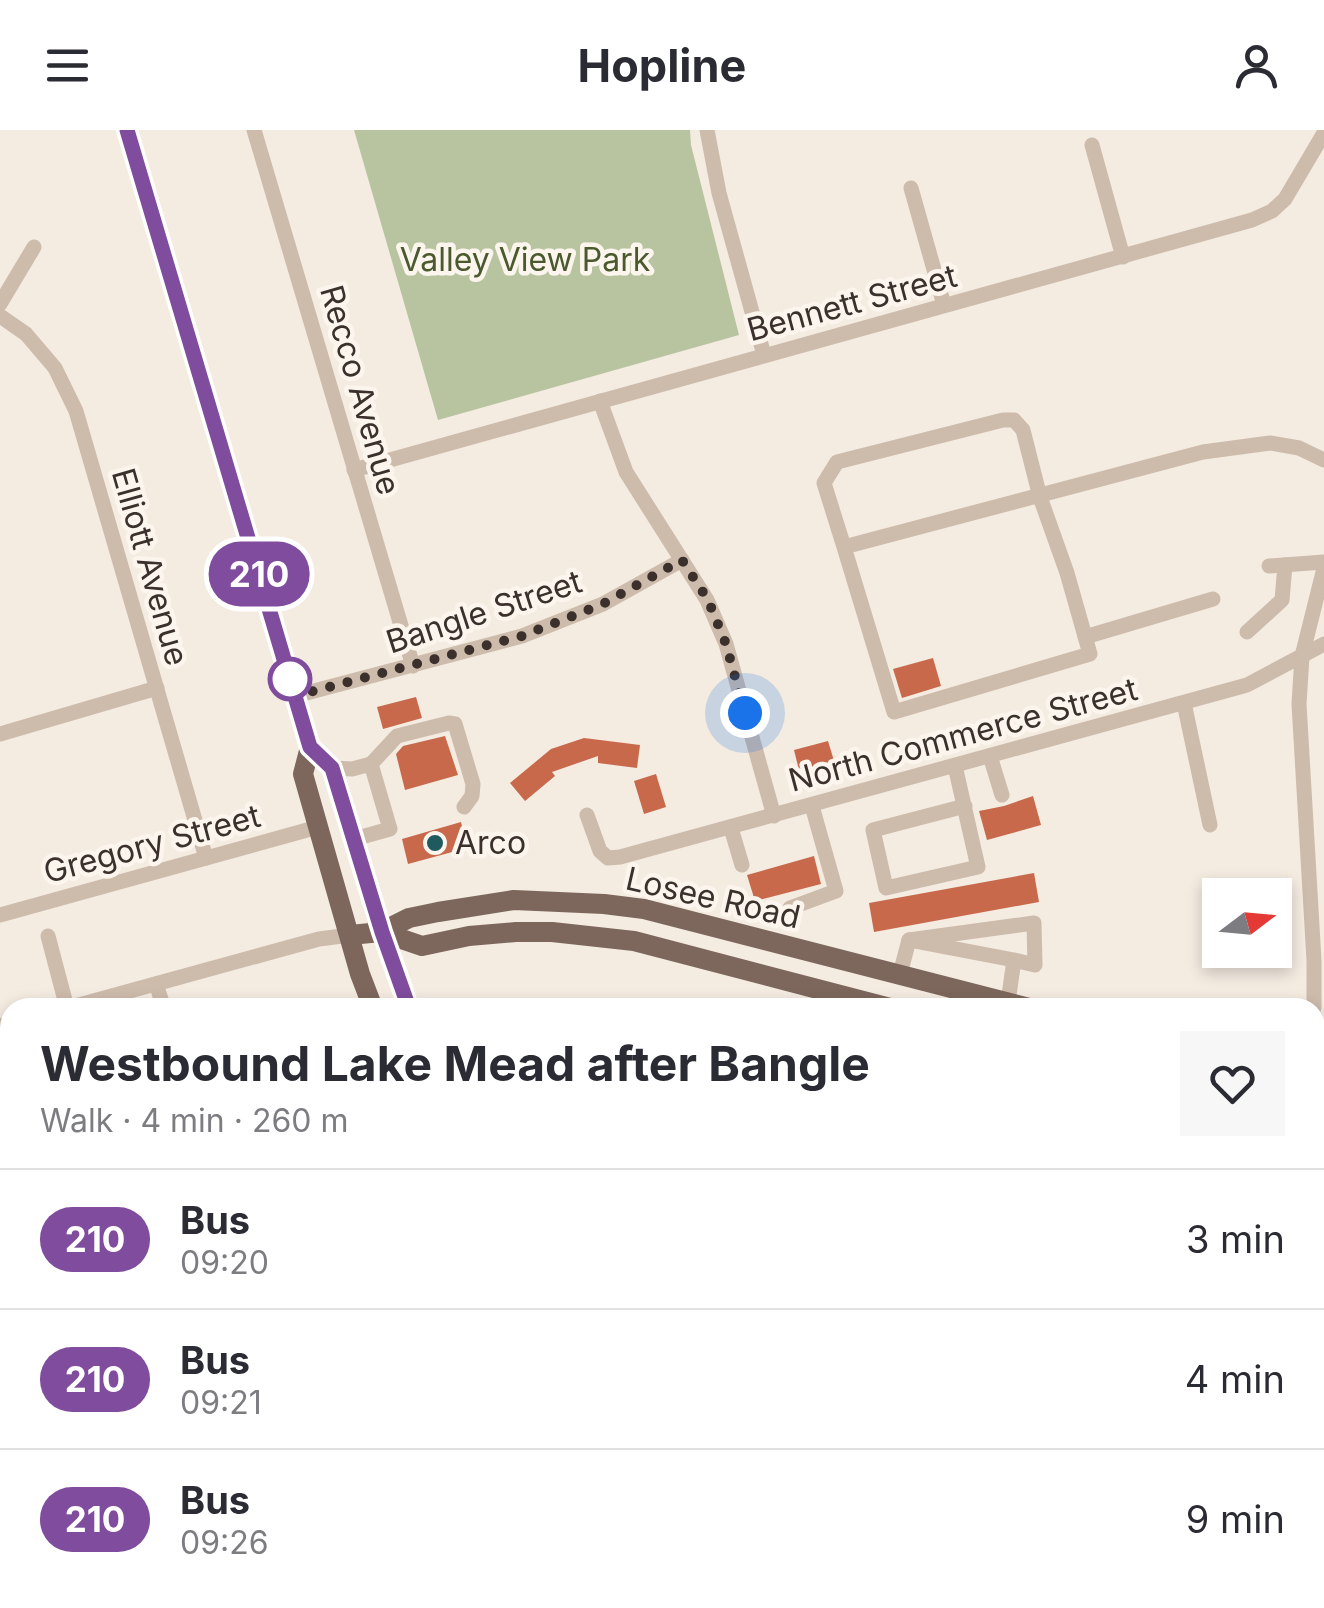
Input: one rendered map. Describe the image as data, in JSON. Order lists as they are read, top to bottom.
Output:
{
  "streets": {
    "main road": ["Losee Road"],
    "street": [
      "Bennett Street",
      "Recco Avenue",
      "Elliott Avenue",
      "Bangle Street",
      "North Commerce Street",
      "Gregory Street"
    ]
  },
  "crossings": [
    ["Bennett Street", "Recco Avenue"],
    ["Recco Avenue", "Bangle Street"],
    ["Elliott Avenue", "Gregory Street"]
  ],
  "parks": ["Valley View Park"],
  "places": ["Arco"],
  "lines": ["bus line 210"],
  "north": "right",
  "page": {
    "header": "Hopline",
    "on_map": "210",
    "heading": ["Westbound Lake Mead after Bangle", "Walk · 4 min · 260 m"],
    "list": [
      {
        "mark": "210",
        "name": "Bus",
        "note": "09:20",
        "value": "3 min"
      },
      {
        "mark": "210",
        "name": "Bus",
        "note": "09:21",
        "value": "4 min"
      },
      {
        "mark": "210",
        "name": "Bus",
        "note": "09:26",
        "value": "9 min"
      }
    ]
  }
}
